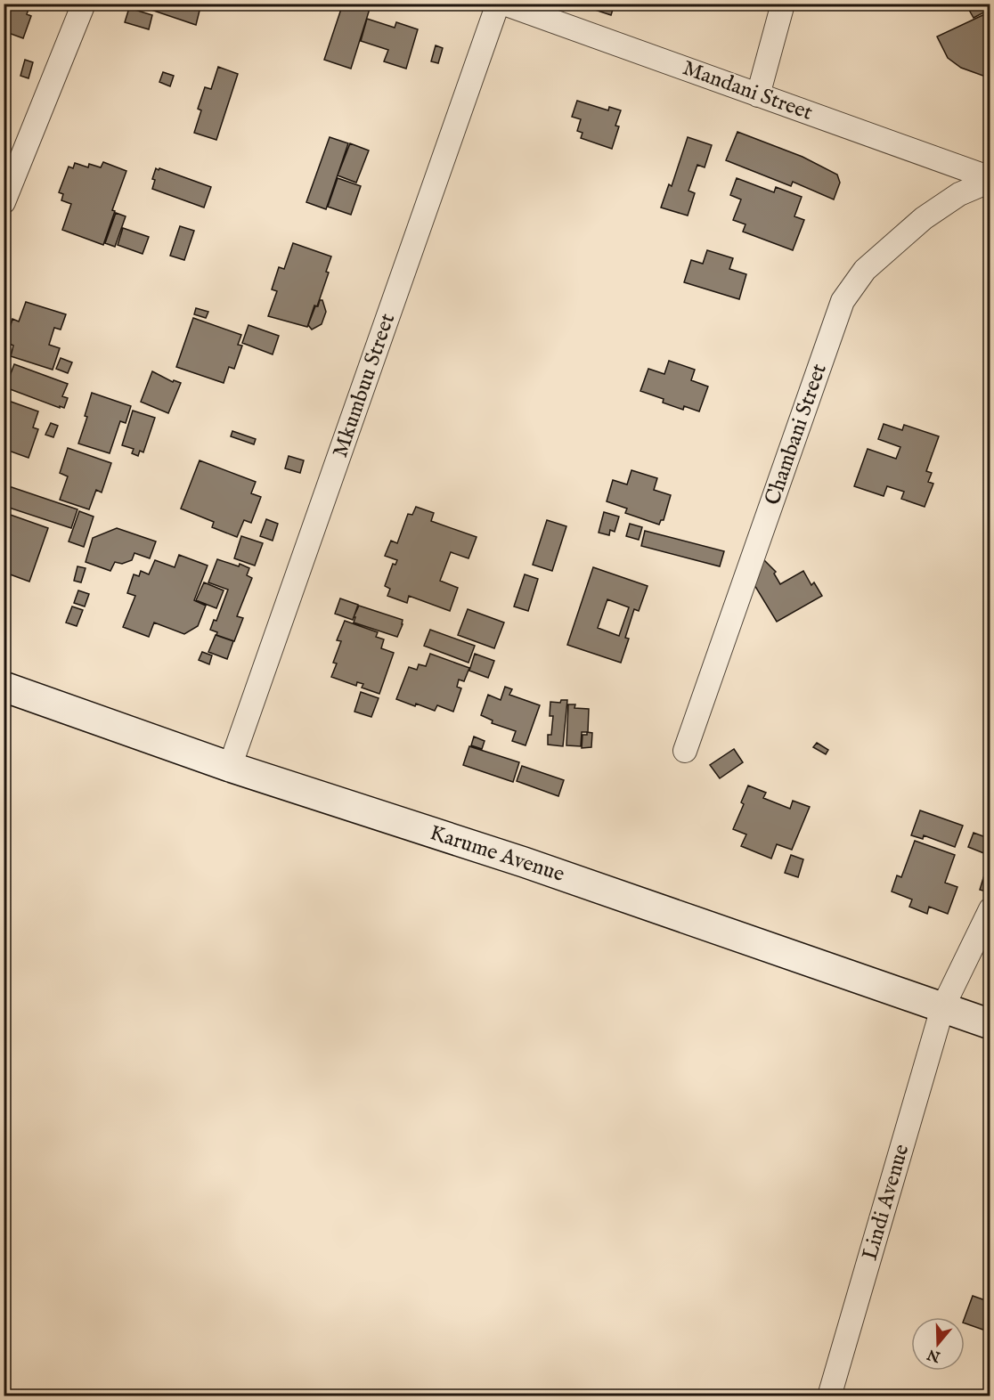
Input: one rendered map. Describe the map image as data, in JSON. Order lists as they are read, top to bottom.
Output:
{
  "streets": {
    "main road": ["Karume Avenue"],
    "street": [
      "Mandani Street",
      "Mkumbuu Street",
      "Chambani Street",
      "Lindi Avenue"
    ]
  },
  "crossings": [
    ["Mandani Street", "Chambani Street"],
    ["Mkumbuu Street", "Karume Avenue"],
    ["Karume Avenue", "Lindi Avenue"]
  ],
  "north": "bottom"
}
